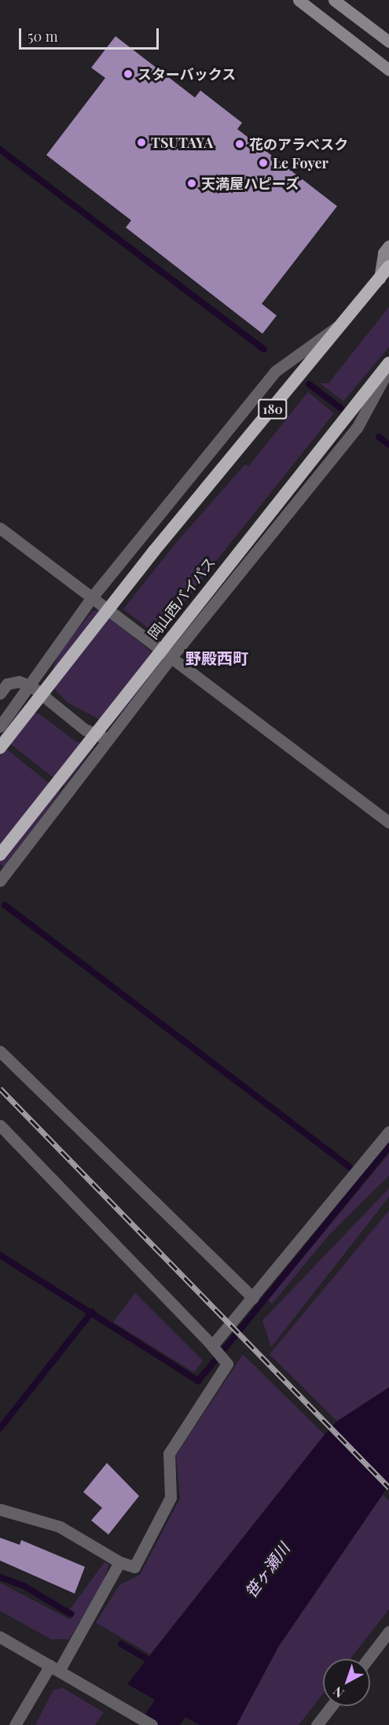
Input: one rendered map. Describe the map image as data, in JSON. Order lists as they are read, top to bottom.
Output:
{
  "streets": {
    "highway": ["180", "岡山西バイパス"]
  },
  "districts": ["野殿西町"],
  "water": ["笹ヶ瀬川"],
  "places": [
    "スターバックス",
    "TSUTAYA",
    "花のアラベスク",
    "Le Foyer",
    "天満屋ハピーズ"
  ],
  "scale_bar": "50 m",
  "north": "bottom left"
}
